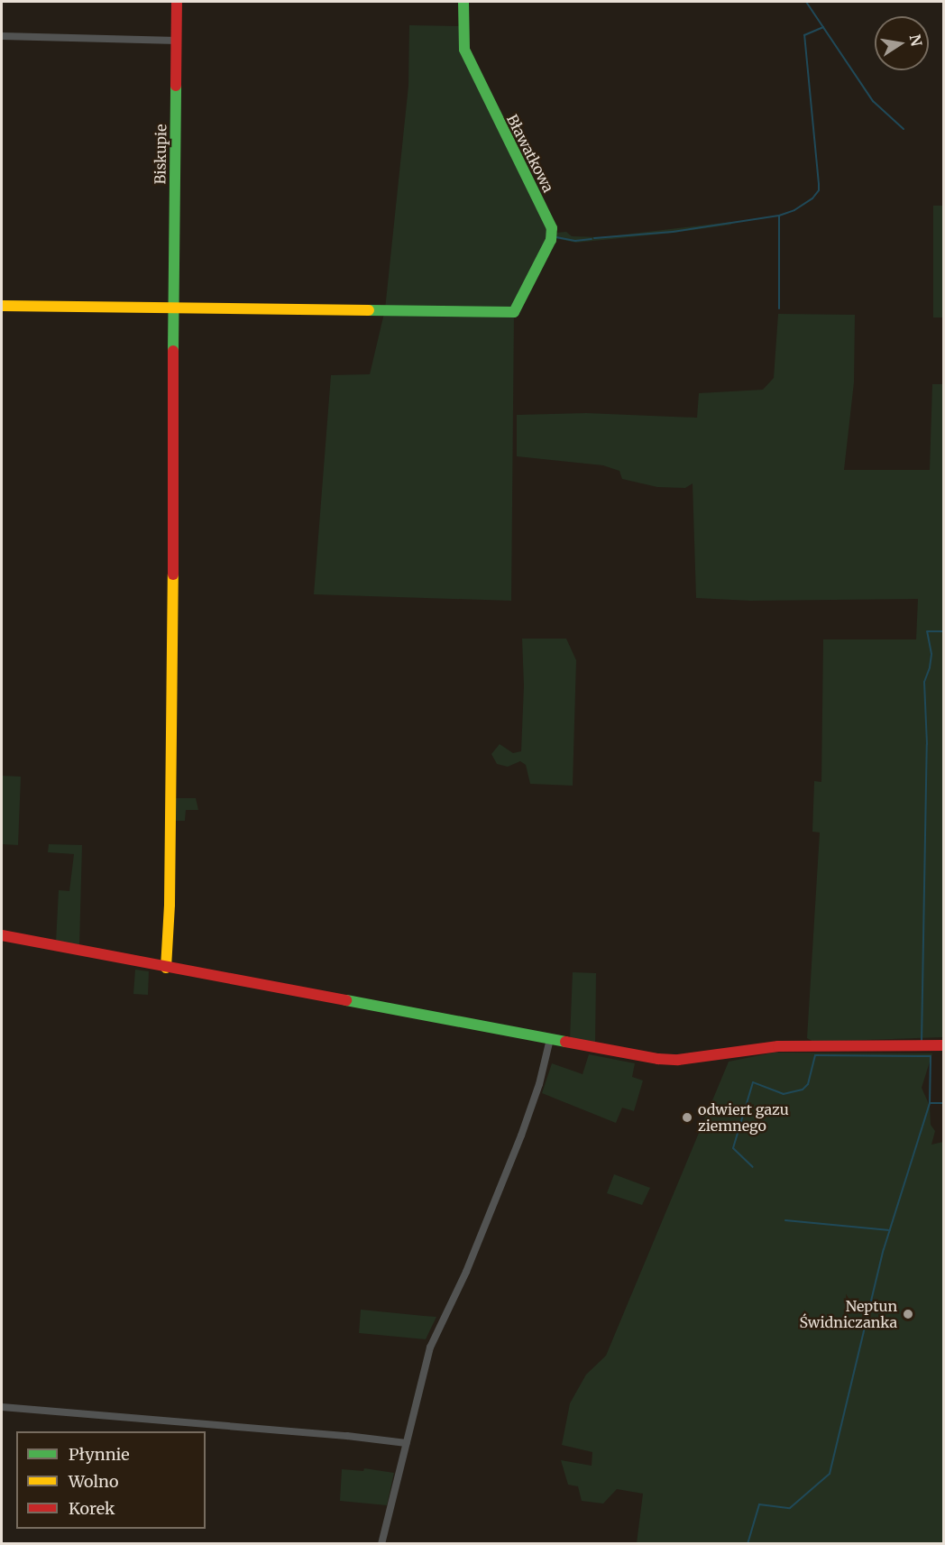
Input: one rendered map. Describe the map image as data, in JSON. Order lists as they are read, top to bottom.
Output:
{
  "streets": {
    "street": ["Bławatkowa", "Biskupie"]
  },
  "crossings": [
    ["Bławatkowa", "Biskupie"]
  ],
  "places": ["odwiert gazu ziemnego", "Neptun Świdniczanka"],
  "legend": ["Płynnie", "Wolno", "Korek"],
  "north": "right"
}
